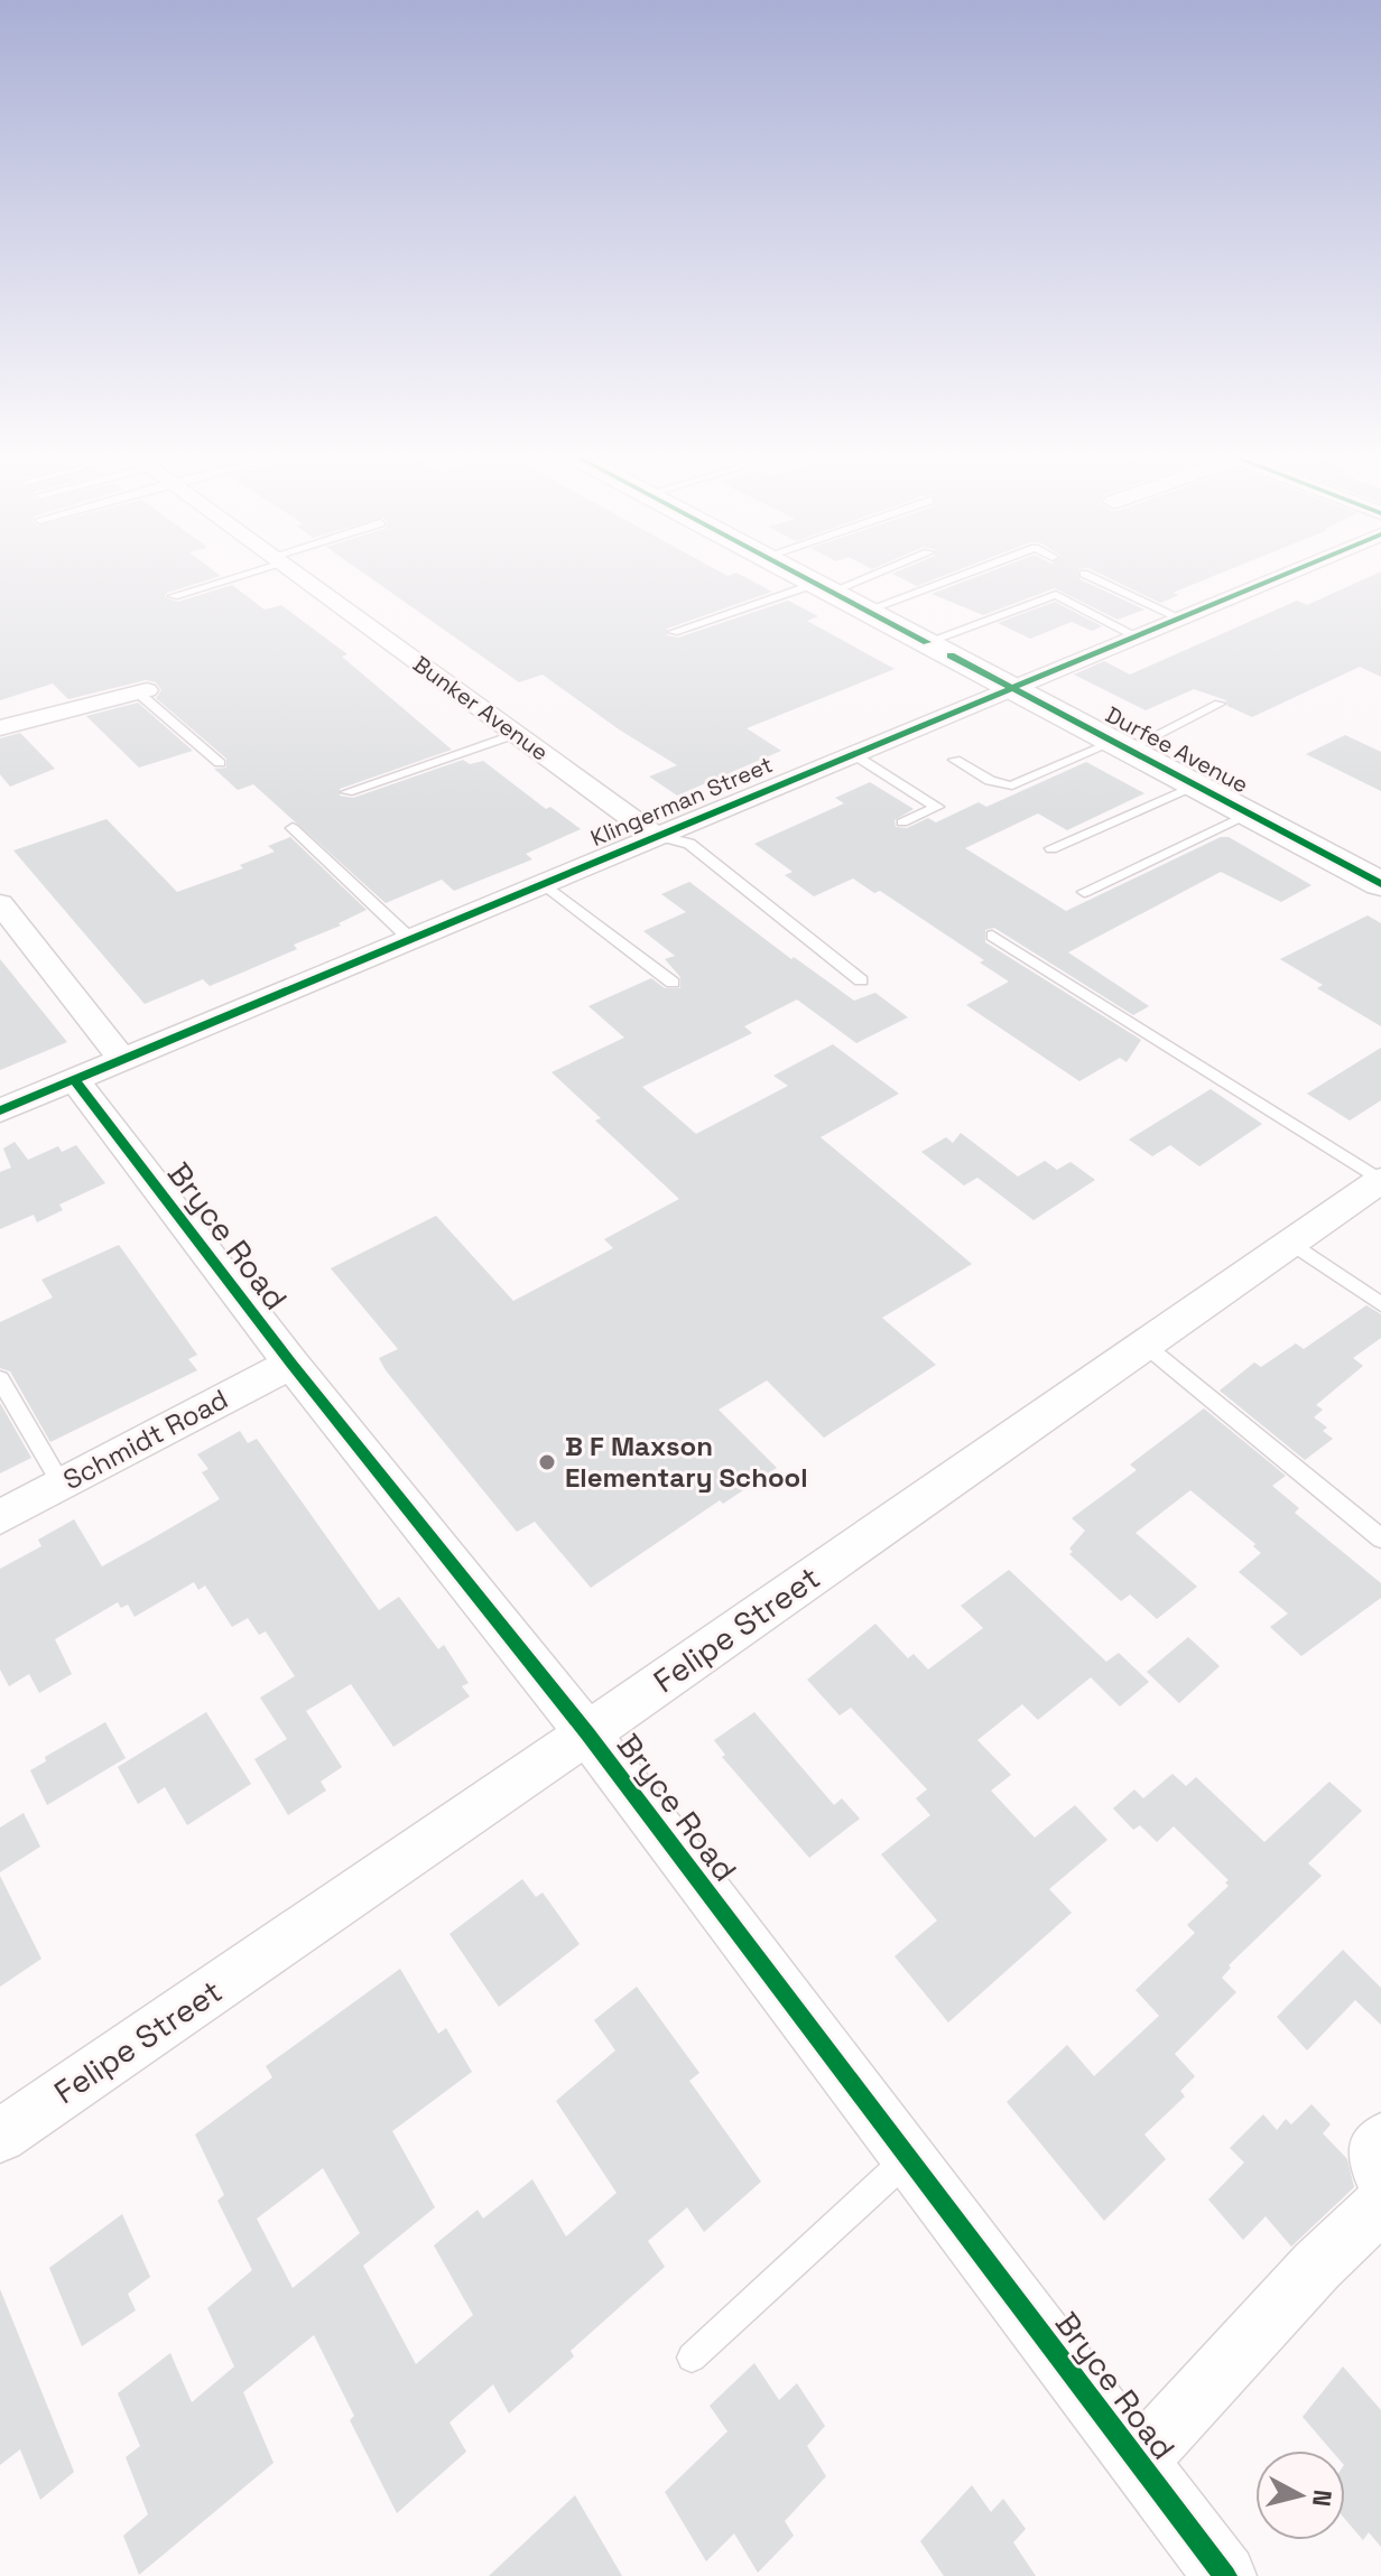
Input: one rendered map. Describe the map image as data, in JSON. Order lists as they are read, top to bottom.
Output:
{
  "streets": {
    "main road": ["Durfee Avenue"],
    "street": [
      "Bunker Avenue",
      "Klingerman Street",
      "Bryce Road",
      "Schmidt Road",
      "Felipe Street"
    ]
  },
  "crossings": [
    ["Bunker Avenue", "Klingerman Street"],
    ["Durfee Avenue", "Klingerman Street"],
    ["Klingerman Street", "Bryce Road"],
    ["Bryce Road", "Schmidt Road"],
    ["Bryce Road", "Felipe Street"]
  ],
  "places": ["B F Maxson Elementary School"],
  "north": "right"
}
